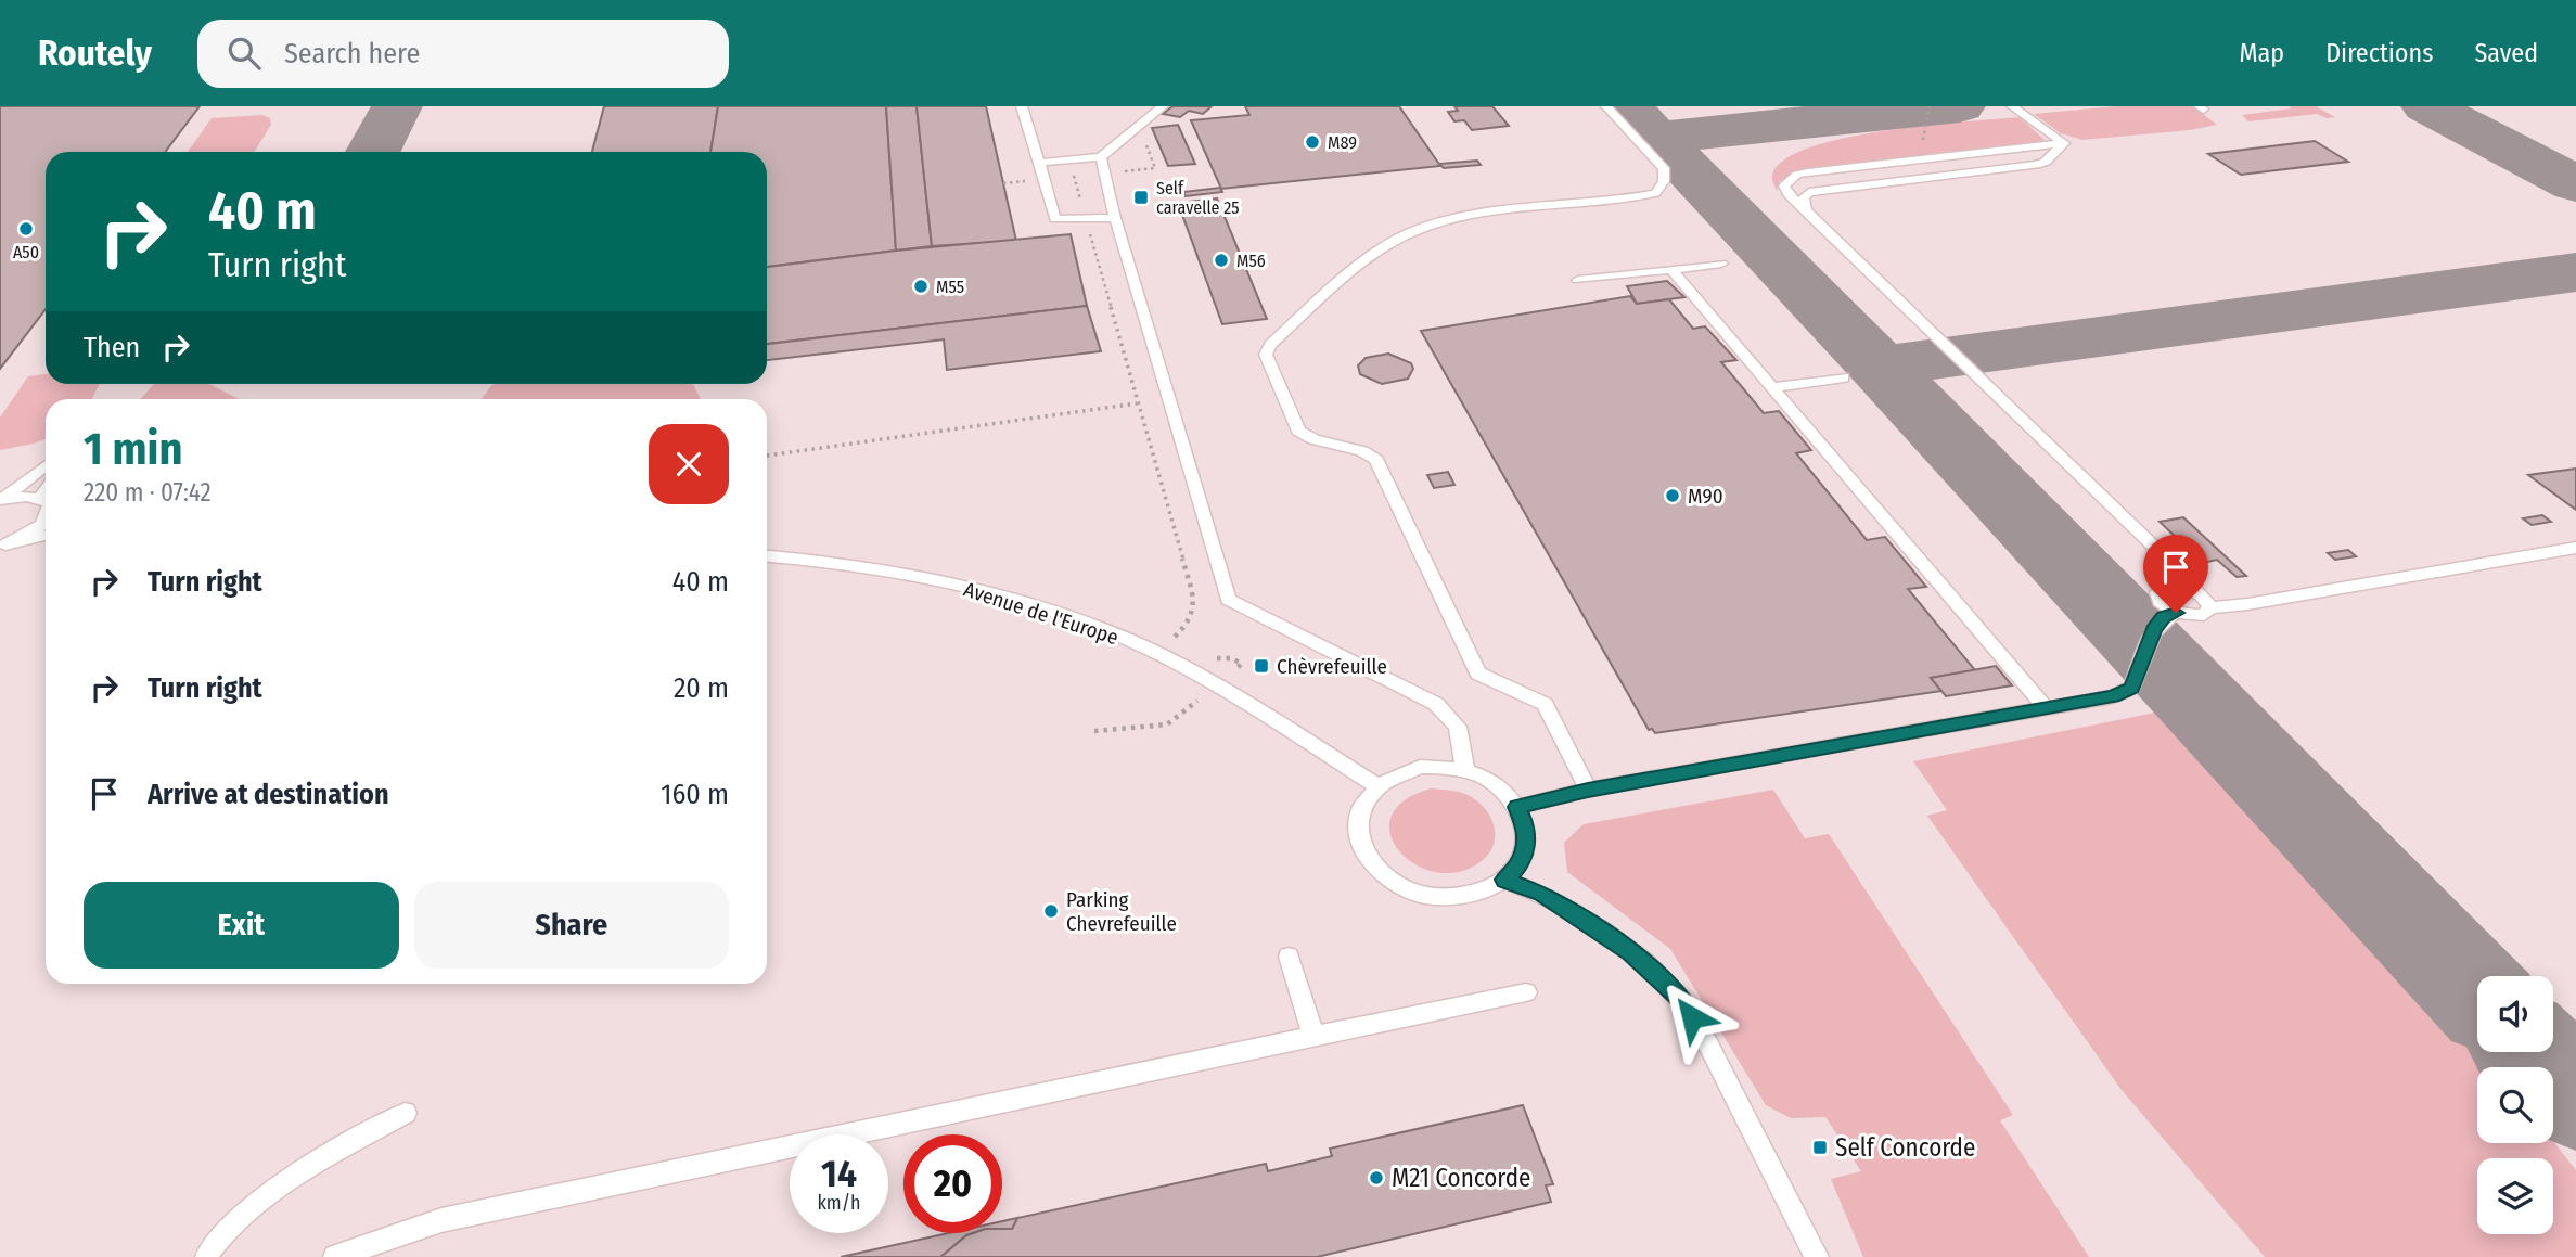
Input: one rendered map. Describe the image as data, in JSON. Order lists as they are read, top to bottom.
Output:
{
  "streets": {
    "lane": ["Avenue de l'Europe"]
  },
  "places": {
    "other": [
      "M89",
      "A50",
      "M56",
      "M55",
      "M90",
      "Parking Chevrefeuille",
      "M21 Concorde"
    ],
    "transit": ["Self caravelle 25", "Chèvrefeuille", "Self Concorde"]
  },
  "page": {
    "header": "Routely",
    "search": "Search here",
    "nav": ["Map", "Directions", "Saved"],
    "turn": ["40 m", "Turn right"],
    "then": "Then",
    "heading": ["1 min", "220 m · 07:42"],
    "list": [
      {
        "name": "Turn right",
        "value": "40 m"
      },
      {
        "name": "Turn right",
        "value": "20 m"
      },
      {
        "name": "Arrive at destination",
        "value": "160 m"
      }
    ],
    "buttons": ["Exit", "Share"],
    "speed": "14 km/h",
    "limit": "20"
  }
}
